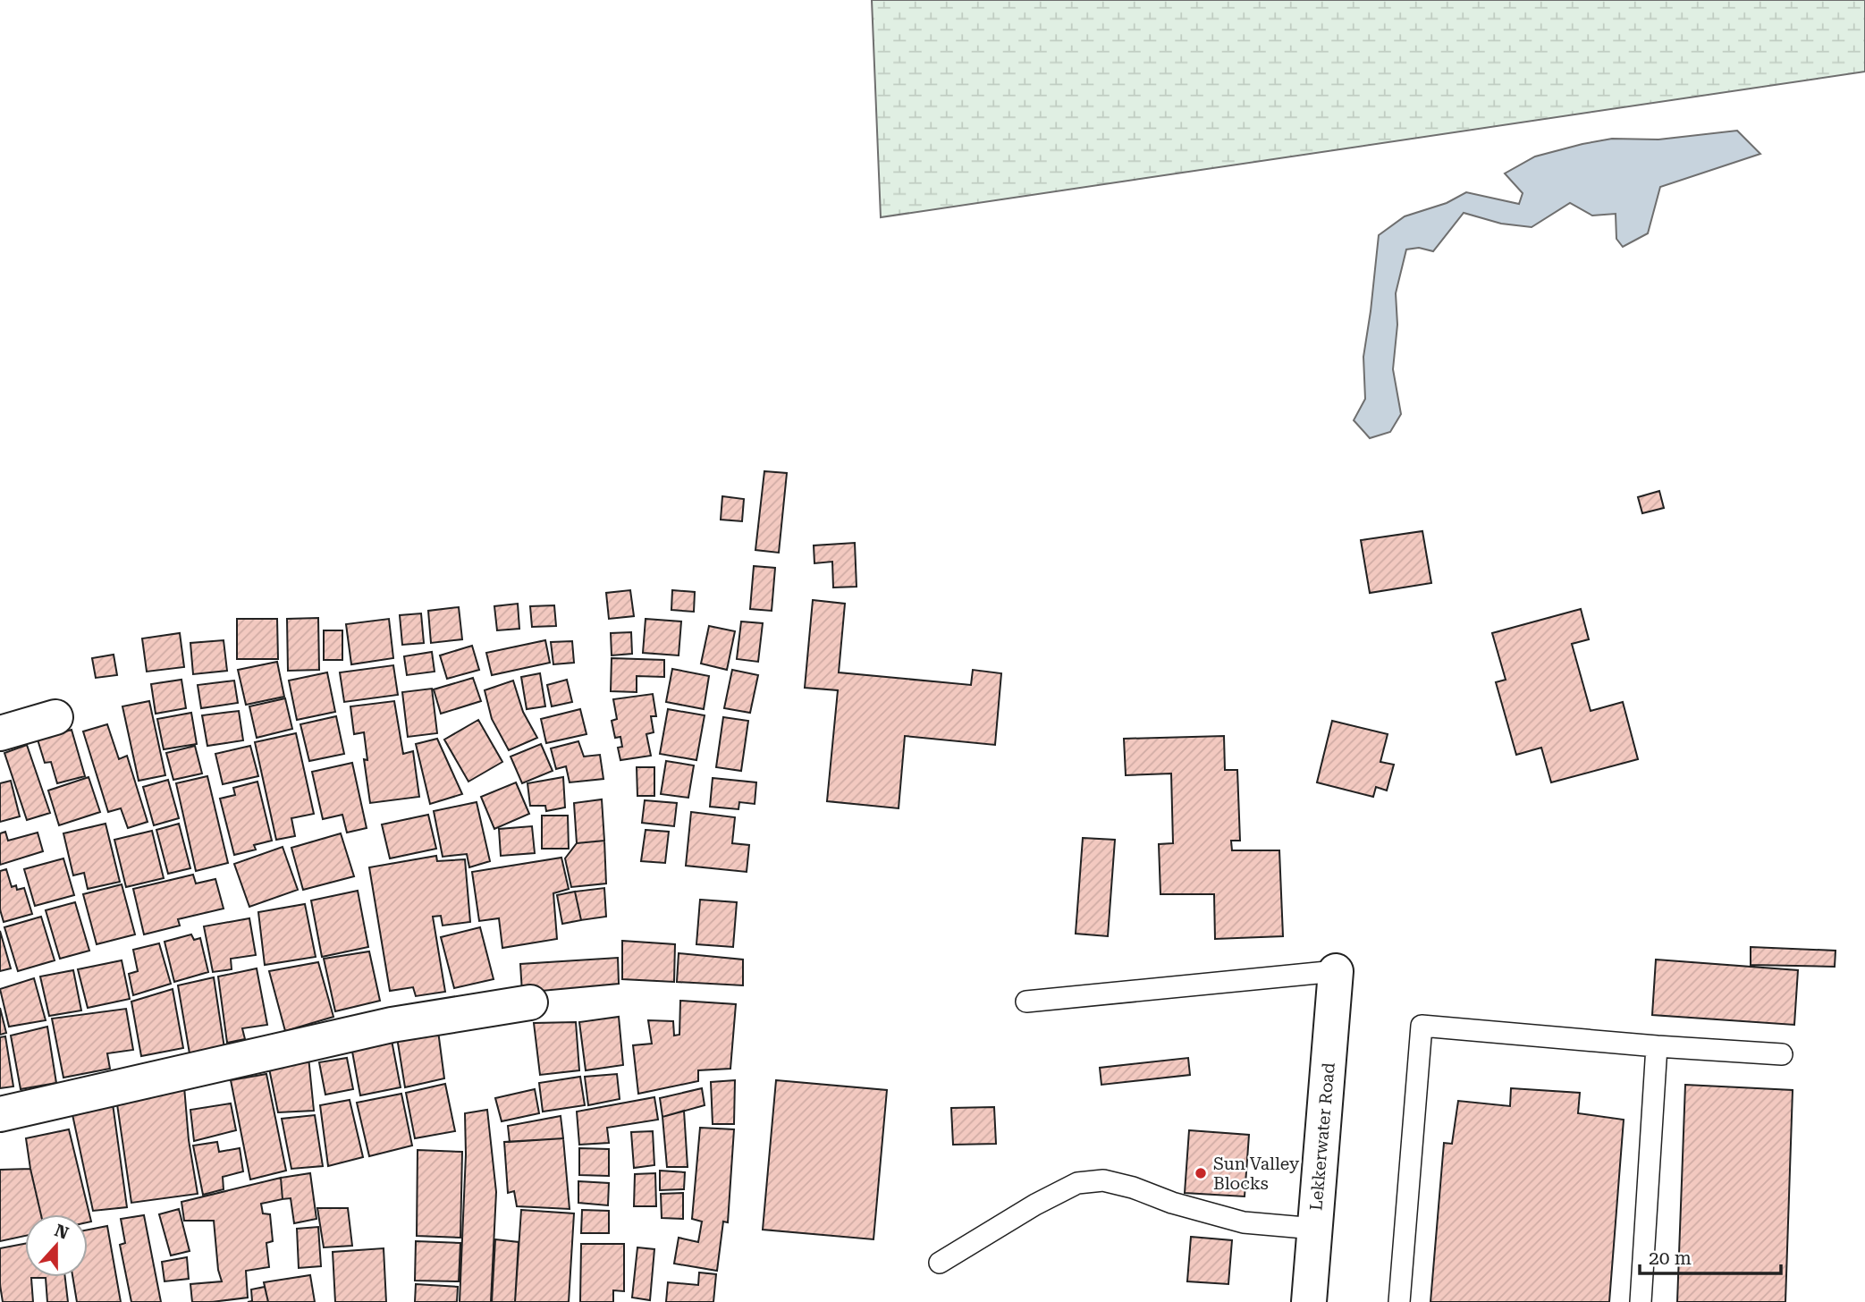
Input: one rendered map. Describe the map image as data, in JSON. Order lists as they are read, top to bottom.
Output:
{
  "streets": {
    "street": ["Lekkerwater Road"]
  },
  "places": ["Sun Valley Blocks"],
  "scale_bar": "20 m",
  "north": "top"
}
